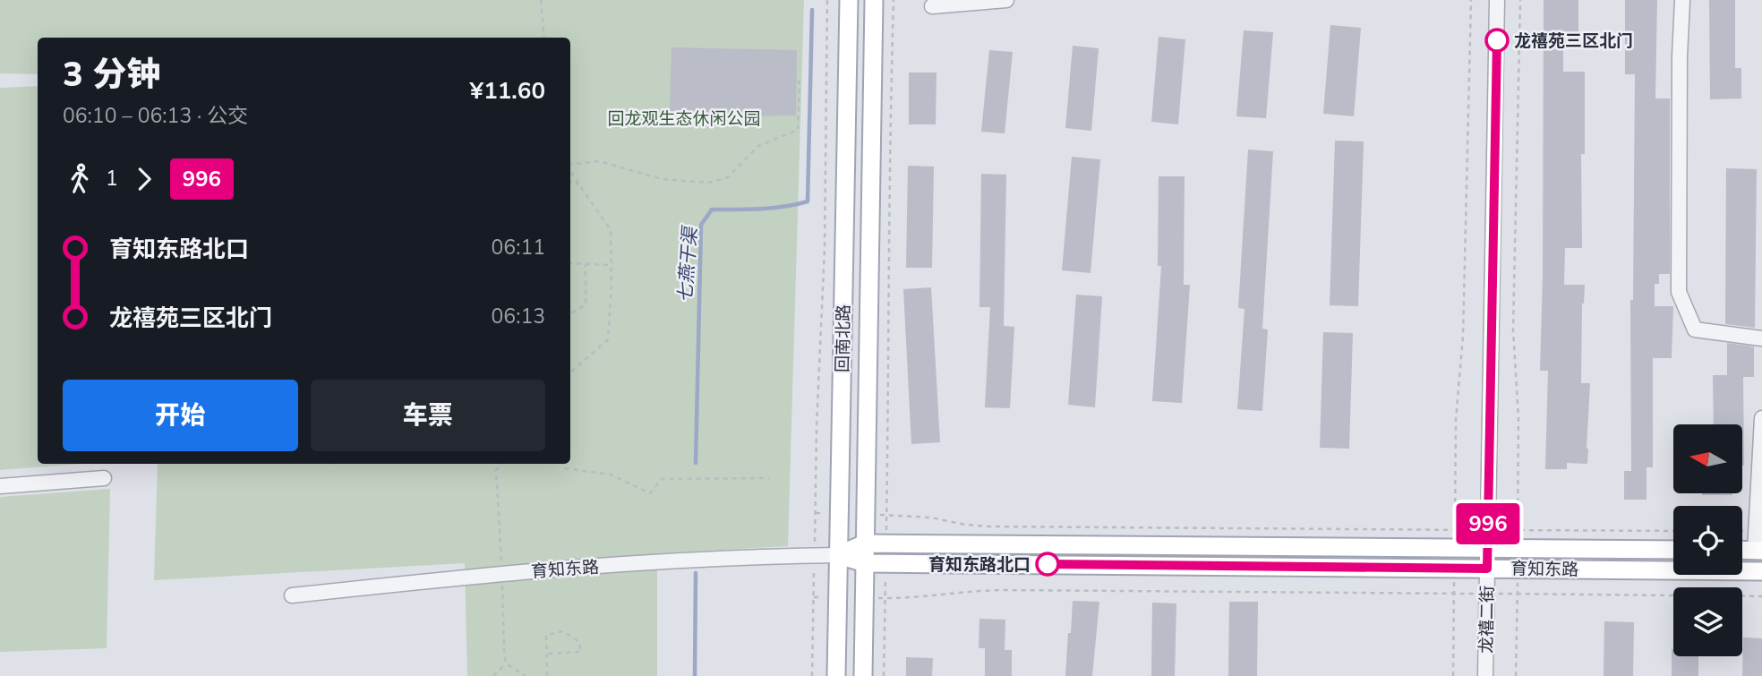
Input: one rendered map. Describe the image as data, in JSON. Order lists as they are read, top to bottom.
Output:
{
  "streets": {
    "main road": ["回南北路", "育知东路"],
    "street": ["龙禧二街"]
  },
  "crossings": [
    ["回南北路", "育知东路"],
    ["育知东路", "龙禧二街"]
  ],
  "water": ["七燕干渠"],
  "parks": ["回龙观生态休闲公园"],
  "places": ["龙禧苑三区北门", "育知东路北口"],
  "lines": ["bus line 996"],
  "north": "left",
  "page": {
    "on_map": "996",
    "heading": ["3 分钟", "06:10 – 06:13 · 公交", "¥11.60"],
    "legs": ["1", "996"],
    "list": [
      {
        "name": "育知东路北口",
        "value": "06:11"
      },
      {
        "name": "龙禧苑三区北门",
        "value": "06:13"
      }
    ],
    "buttons": ["开始", "车票"]
  }
}
